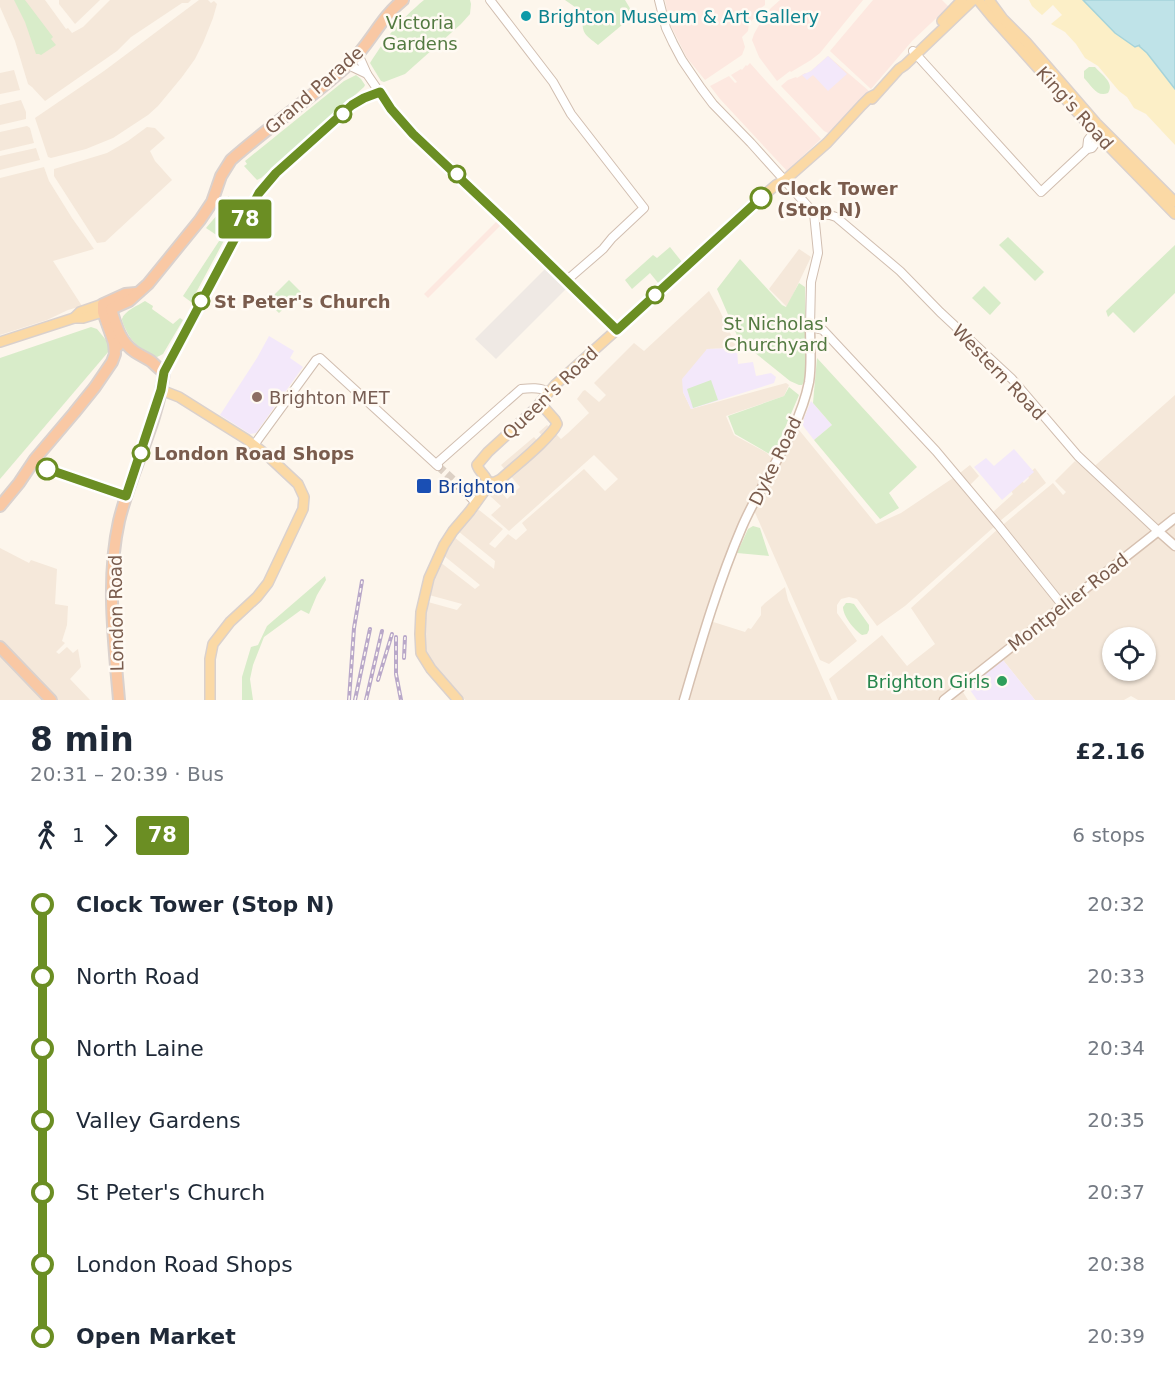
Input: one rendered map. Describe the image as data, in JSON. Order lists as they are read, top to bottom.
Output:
{
  "streets": {
    "highway": ["Grand Parade", "London Road"],
    "main road": [
      "King's Road",
      "Western Road",
      "Queen's Road",
      "Dyke Road",
      "Montpelier Road"
    ]
  },
  "crossings": [
    ["Western Road", "Dyke Road"],
    ["Western Road", "Montpelier Road"]
  ],
  "parks": ["Victoria Gardens", "St Nicholas' Churchyard"],
  "places": {
    "other": [
      "Brighton Museum & Art Gallery",
      "Clock Tower (Stop N)",
      "St Peter's Church",
      "Brighton MET",
      "London Road Shops",
      "Brighton Girls"
    ],
    "transit": ["Brighton"]
  },
  "lines": ["bus line 78"],
  "page": {
    "on_map": "78",
    "heading": ["8 min", "20:31 – 20:39 · Bus", "£2.16"],
    "legs": ["1", "78", "6 stops"],
    "list": [
      {
        "name": "Clock Tower (Stop N)",
        "value": "20:32"
      },
      {
        "name": "North Road",
        "value": "20:33"
      },
      {
        "name": "North Laine",
        "value": "20:34"
      },
      {
        "name": "Valley Gardens",
        "value": "20:35"
      },
      {
        "name": "St Peter's Church",
        "value": "20:37"
      },
      {
        "name": "London Road Shops",
        "value": "20:38"
      },
      {
        "name": "Open Market",
        "value": "20:39"
      }
    ]
  }
}
